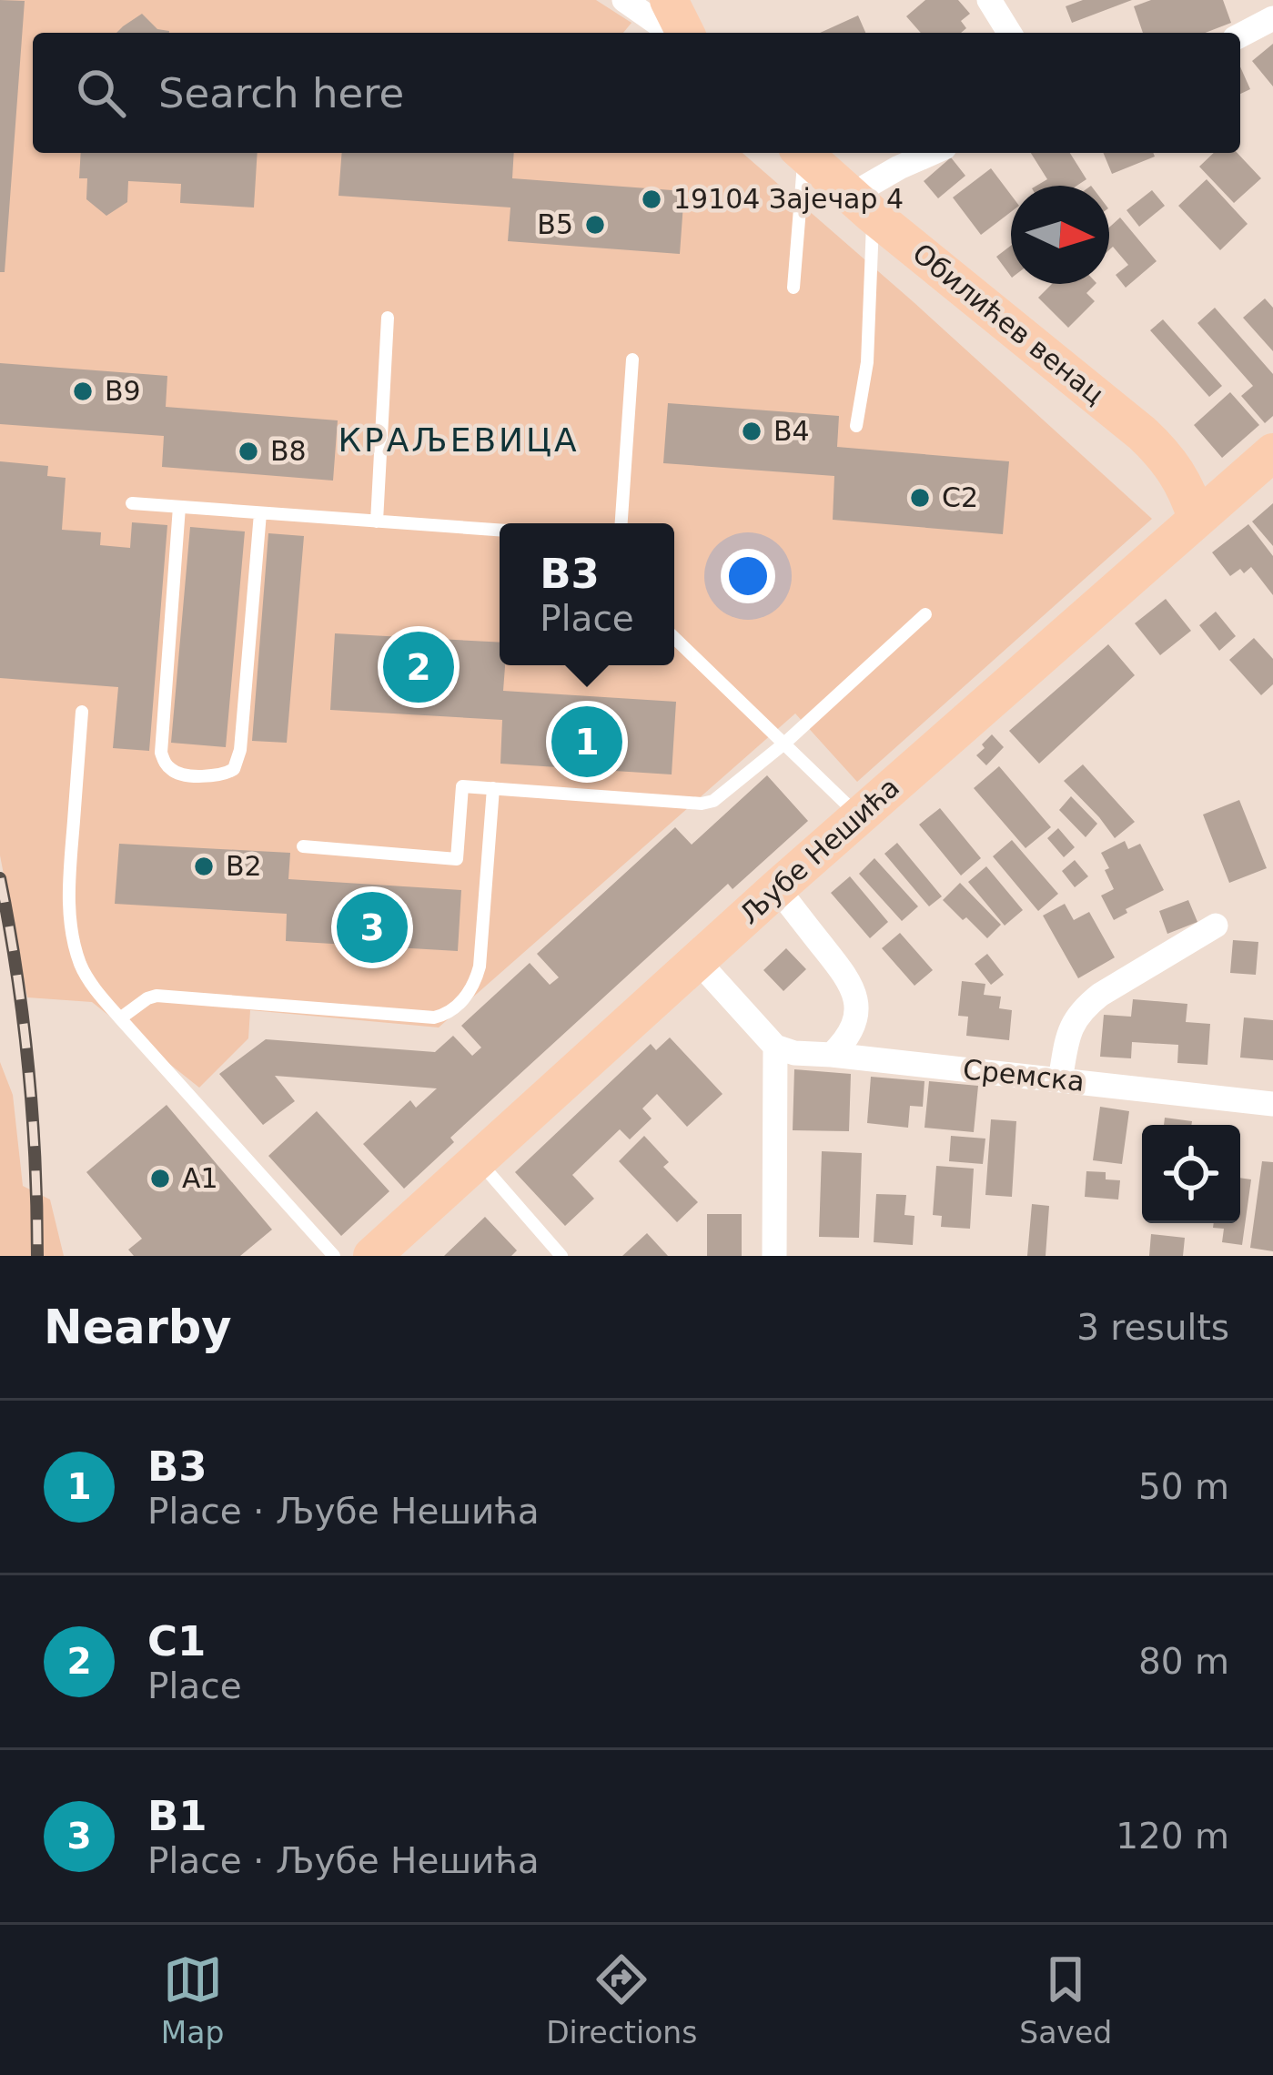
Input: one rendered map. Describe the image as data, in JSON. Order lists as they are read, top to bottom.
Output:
{
  "streets": {
    "main road": ["Обилићев венац", "Љубе Нешића"],
    "street": ["Сремска"]
  },
  "crossings": [
    ["Обилићев венац", "Љубе Нешића"]
  ],
  "districts": ["КРАЉЕВИЦА"],
  "places": [
    "19104 Зајечар 4",
    "B5",
    "B9",
    "B4",
    "B8",
    "C2",
    "B2",
    "A1"
  ],
  "north": "right",
  "page": {
    "search": "Search here",
    "popup": ["B3", "Place"],
    "pins": ["2", "1", "3"],
    "heading": ["Nearby", "3 results"],
    "list": [
      {
        "mark": "1",
        "name": "B3",
        "note": "Place · Љубе Нешића",
        "value": "50 m"
      },
      {
        "mark": "2",
        "name": "C1",
        "note": "Place",
        "value": "80 m"
      },
      {
        "mark": "3",
        "name": "B1",
        "note": "Place · Љубе Нешића",
        "value": "120 m"
      }
    ],
    "nav": ["Map", "Directions", "Saved"]
  }
}
